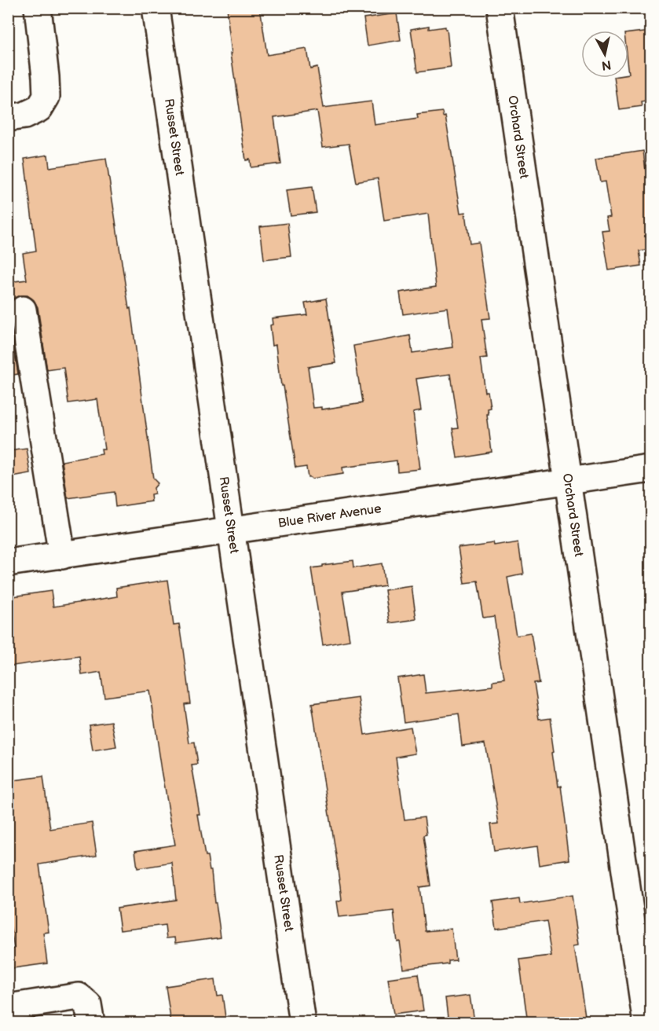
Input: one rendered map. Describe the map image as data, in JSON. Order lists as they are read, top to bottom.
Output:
{
  "streets": {
    "street": ["Russet Street", "Orchard Street", "Blue River Avenue"]
  },
  "crossings": [
    ["Russet Street", "Blue River Avenue"],
    ["Orchard Street", "Blue River Avenue"]
  ],
  "north": "bottom"
}
